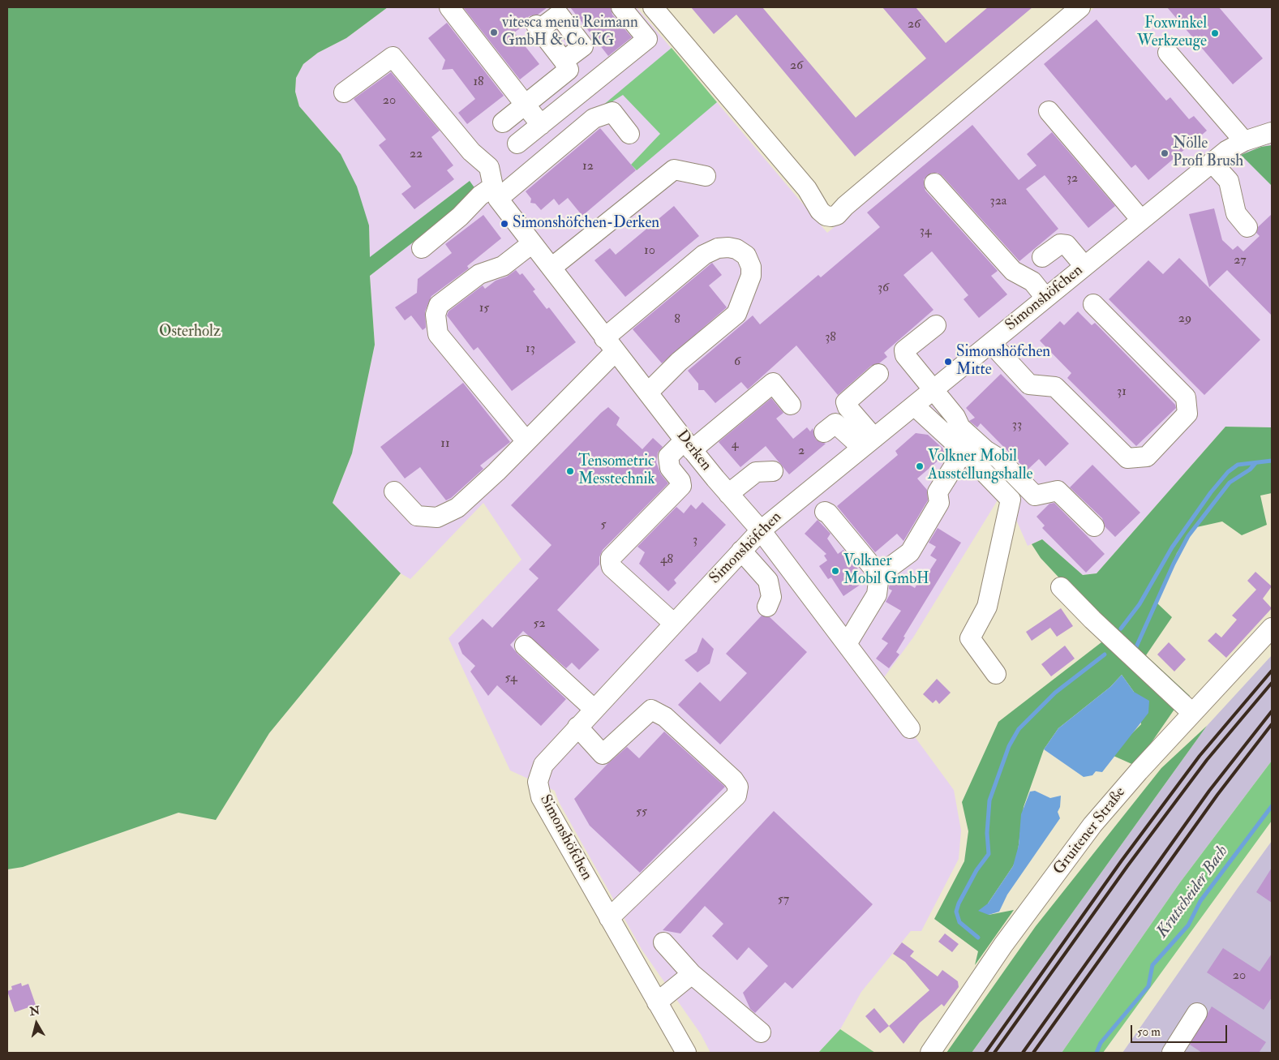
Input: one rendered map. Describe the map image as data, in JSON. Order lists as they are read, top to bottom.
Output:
{
  "streets": {
    "street": ["Simonshöfchen", "Derken", "Gruitener Straße"]
  },
  "crossings": [
    ["Simonshöfchen", "Derken"]
  ],
  "water": ["Krutscheider Bach"],
  "parks": ["Osterholz"],
  "places": [
    "vitesca menü Reimann GmbH & Co. KG",
    "Foxwinkel Werkzeuge",
    "Nölle Profi Brush",
    "Simonshöfchen-Derken",
    "Simonshöfchen Mitte",
    "Volkner Mobil Ausstellungshalle",
    "Tensometric Messtechnik",
    "Volkner Mobil GmbH"
  ],
  "house_numbers": [
    "26",
    "26",
    "18",
    "20",
    "22",
    "12",
    "32",
    "32a",
    "34",
    "10",
    "27",
    "36",
    "15",
    "29",
    "8",
    "38",
    "13",
    "6",
    "31",
    "33",
    "11",
    "4",
    "2",
    "5",
    "3",
    "48",
    "52",
    "54",
    "55",
    "57",
    "20"
  ],
  "scale_bar": "50 m",
  "north": "top"
}
